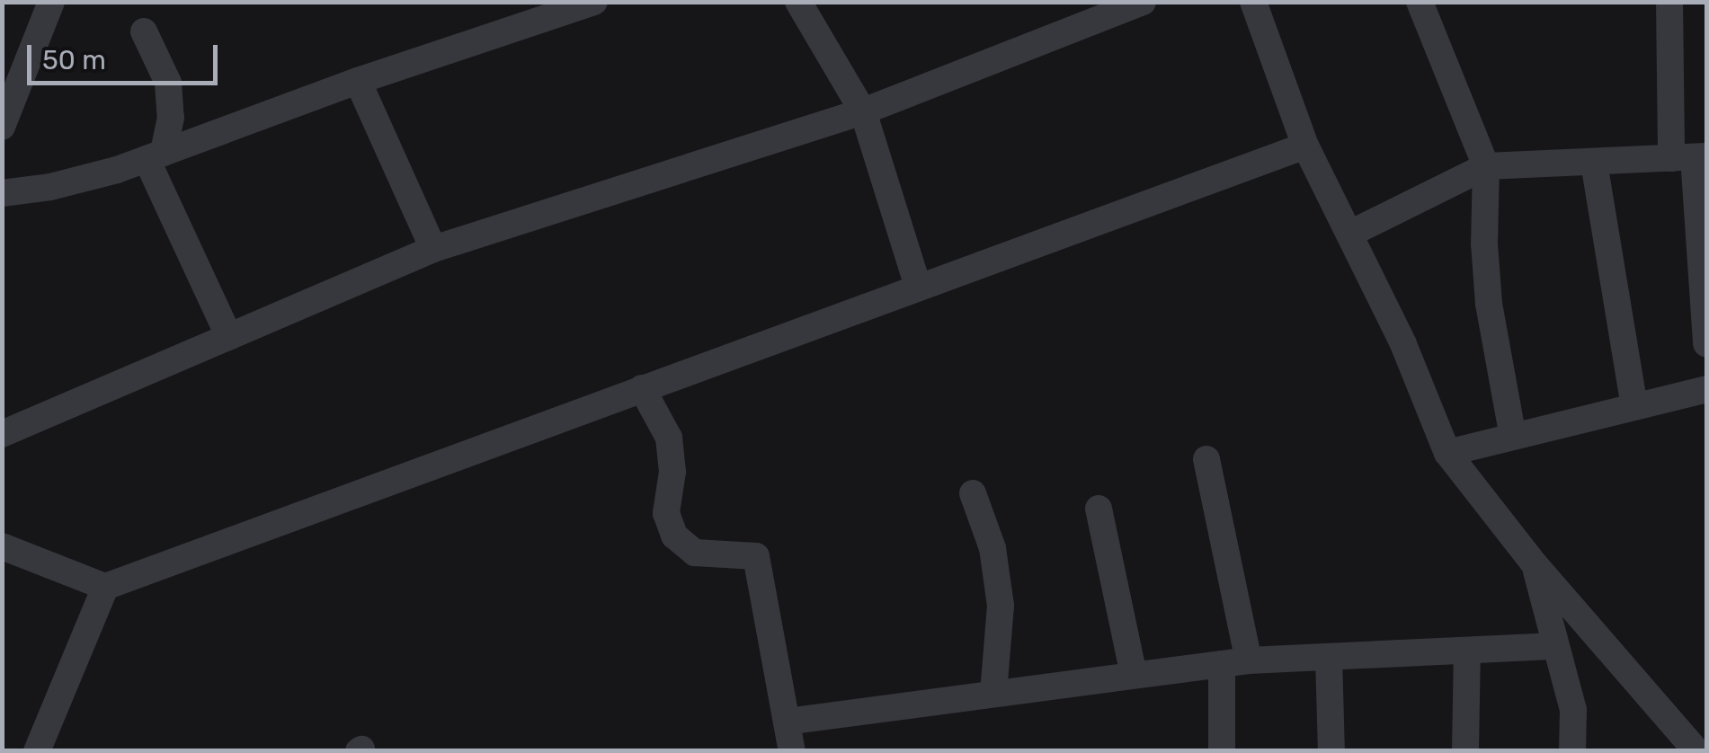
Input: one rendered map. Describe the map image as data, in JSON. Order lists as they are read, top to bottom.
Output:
{
  "scale_bar": "50 m"
}
